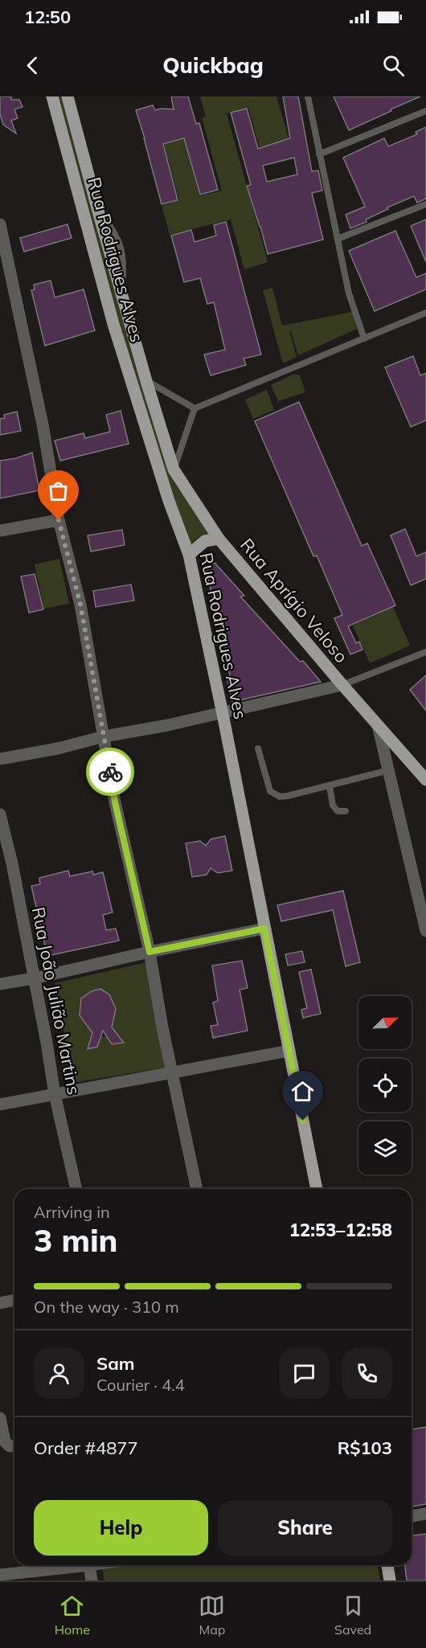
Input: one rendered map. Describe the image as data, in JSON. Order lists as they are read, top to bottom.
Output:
{
  "streets": {
    "main road": ["Rua Rodrigues Alves", "Rua Aprígio Veloso"],
    "street": ["Rua João Julião Martins"]
  },
  "crossings": [
    ["Rua Rodrigues Alves", "Rua Aprígio Veloso"]
  ],
  "north": "top right",
  "page": {
    "status": "12:50",
    "header": "Quickbag",
    "heading": ["3 min", "Arriving in", "12:53–12:58"],
    "panel": [
      "Sam",
      "Courier · 4.4",
      "Order #4877",
      "R$103"
    ],
    "bar": "On the way · 310 m",
    "buttons": ["Help", "Share"],
    "tabs": ["Home", "Map", "Saved"]
  }
}
